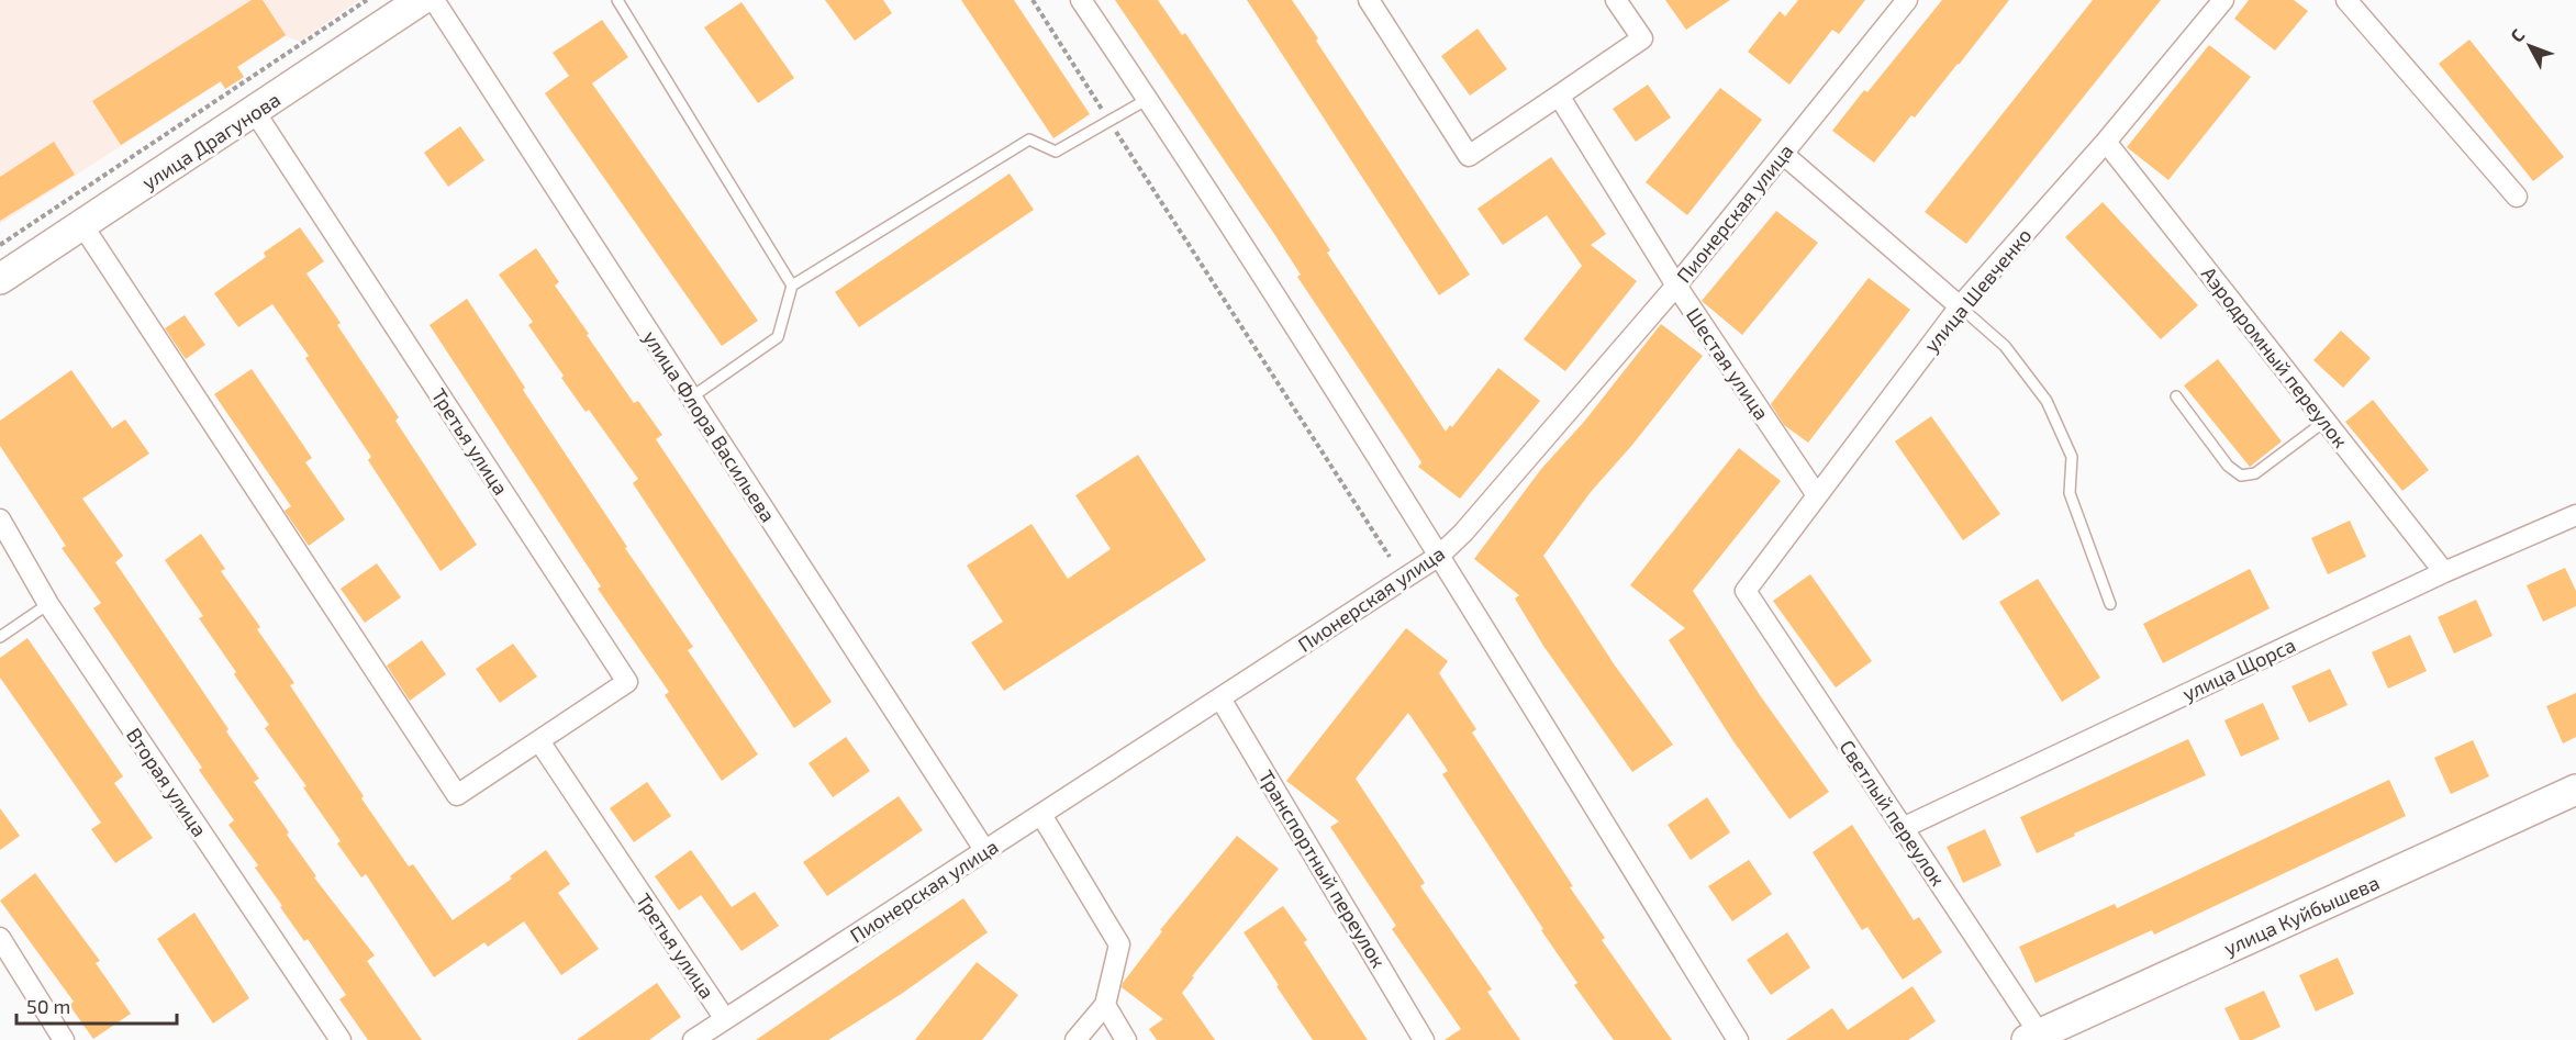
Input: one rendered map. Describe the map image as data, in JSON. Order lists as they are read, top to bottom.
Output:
{
  "streets": {
    "street": [
      "улица Драгунова",
      "Пионерская улица",
      "улица Шевченко",
      "Аэродромный переулок",
      "Шестая улица",
      "улица Флора Васильева",
      "Третья улица",
      "улица Щорса",
      "Вторая улица",
      "Светлый переулок",
      "Транспортный переулок",
      "улица Куйбышева"
    ]
  },
  "crossings": [
    ["улица Драгунова", "Третья улица"],
    ["Пионерская улица", "Шестая улица"],
    ["Пионерская улица", "улица Флора Васильева"],
    ["Пионерская улица", "Третья улица"],
    ["Пионерская улица", "Транспортный переулок"],
    ["улица Шевченко", "Аэродромный переулок"],
    ["улица Шевченко", "Шестая улица"],
    ["улица Шевченко", "Светлый переулок"],
    ["Аэродромный переулок", "улица Щорса"],
    ["улица Щорса", "Светлый переулок"],
    ["Светлый переулок", "улица Куйбышева"]
  ],
  "scale_bar": "50 m",
  "north": "top left"
}
